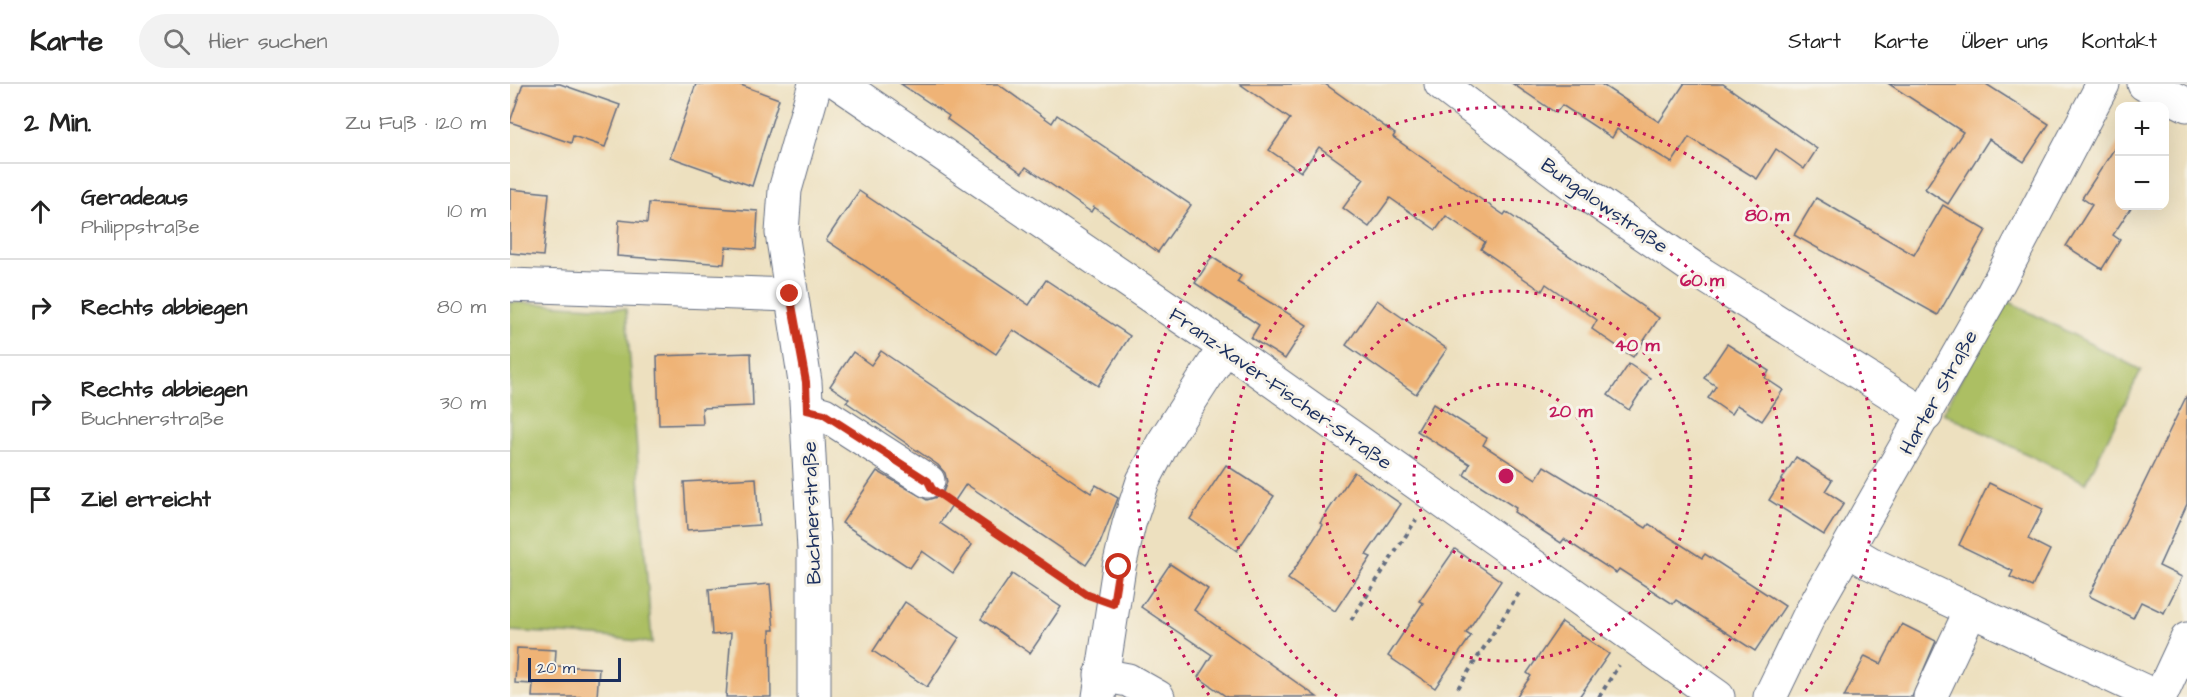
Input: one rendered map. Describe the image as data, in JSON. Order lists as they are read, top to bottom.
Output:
{
  "streets": {
    "street": [
      "Bungalowstraße",
      "Franz-Xaver-Fischer-Straße",
      "Harter Straße",
      "Buchnerstraße"
    ]
  },
  "crossings": [
    ["Bungalowstraße", "Harter Straße"]
  ],
  "scale_bar": "20 m",
  "page": {
    "header": "Karte",
    "search": "Hier suchen",
    "nav": [
      "Start",
      "Karte",
      "Über uns",
      "Kontakt"
    ],
    "heading": ["2 Min.", "Zu Fuß · 120 m"],
    "map_buttons": ["+", "−"],
    "list": [
      ["Geradeaus", "Philippstraße", "10 m"],
      ["Rechts abbiegen", "80 m"],
      ["Rechts abbiegen", "Buchnerstraße", "30 m"],
      "Ziel erreicht"
    ],
    "scale": "20 m"
  },
  "rings": [
    "80 m",
    "60 m",
    "40 m",
    "20 m"
  ]
}
